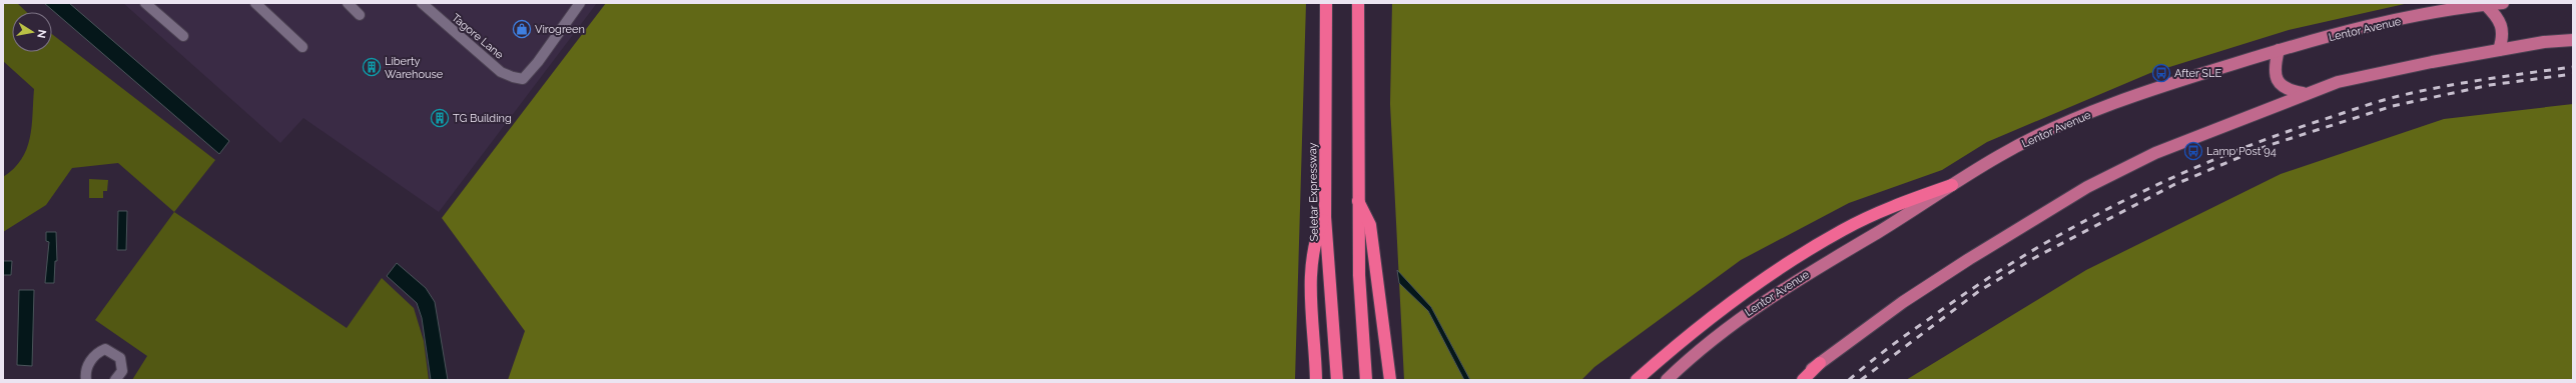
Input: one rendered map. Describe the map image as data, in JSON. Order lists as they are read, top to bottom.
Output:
{
  "streets": {
    "highway": ["Seletar Expressway"],
    "main road": ["Lentor Avenue"],
    "street": ["Tagore Lane"]
  },
  "places": {
    "shop": ["Virogreen"],
    "building": ["Liberty Warehouse", "TG Building"],
    "bus stop": ["After SLE", "Lamp Post 94"]
  },
  "north": "right"
}
